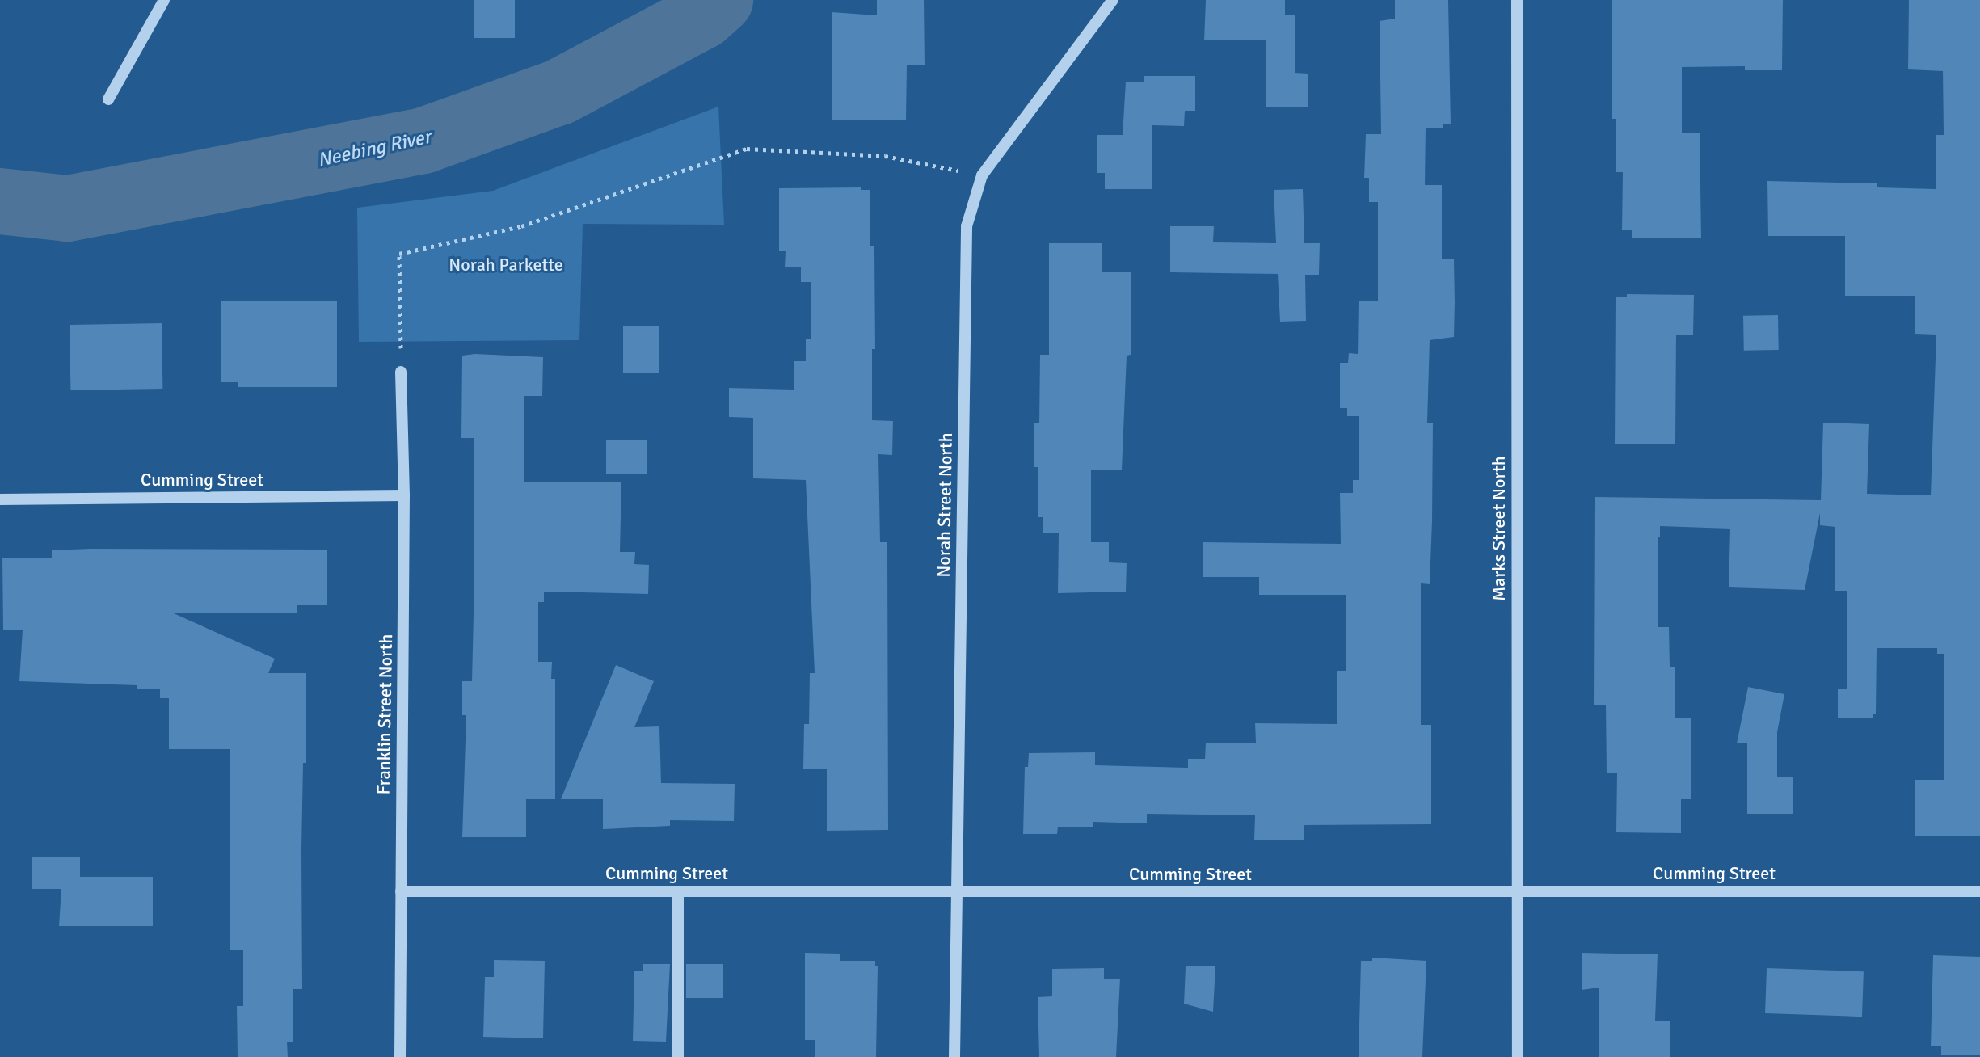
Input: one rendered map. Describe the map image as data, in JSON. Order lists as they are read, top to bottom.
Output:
{
  "streets": {
    "street": [
      "Cumming Street",
      "Norah Street North",
      "Marks Street North",
      "Franklin Street North"
    ]
  },
  "crossings": [
    ["Cumming Street", "Norah Street North"],
    ["Cumming Street", "Marks Street North"],
    ["Cumming Street", "Franklin Street North"]
  ],
  "water": ["Neebing River"],
  "parks": ["Norah Parkette"]
}
